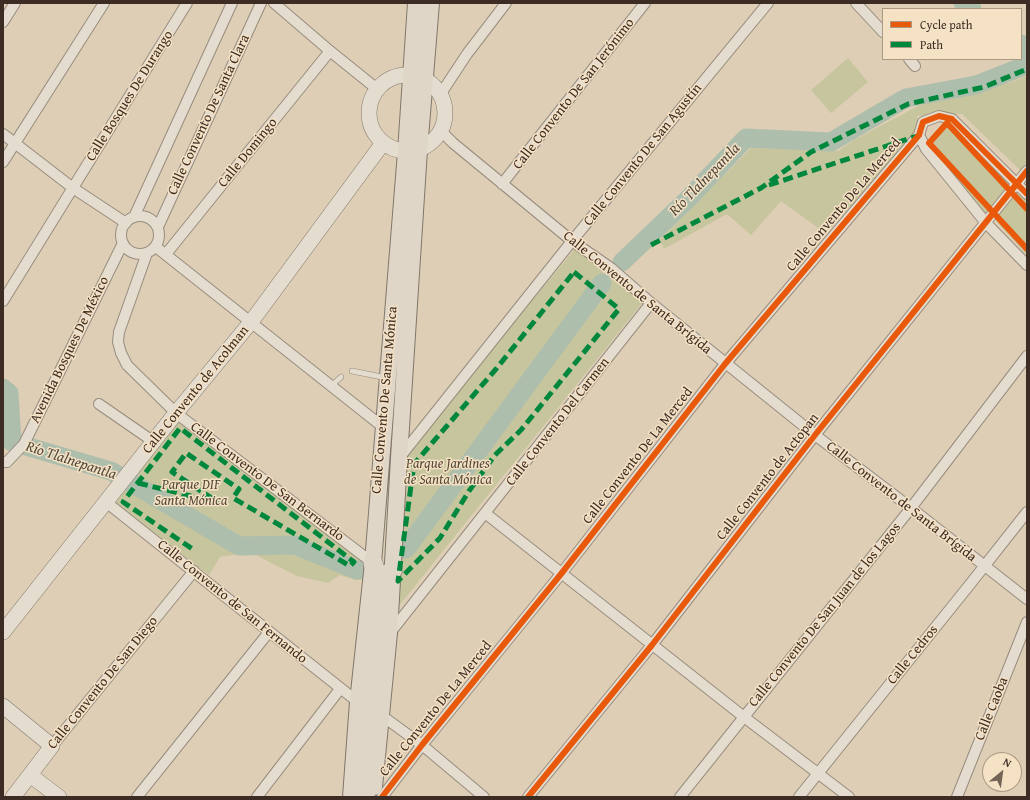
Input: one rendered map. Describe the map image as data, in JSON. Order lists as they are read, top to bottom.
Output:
{
  "streets": {
    "main road": ["Calle Convento De Santa Mónica"],
    "street": [
      "Calle Convento De San Jerónimo",
      "Calle Bosques De Durango",
      "Calle Convento De Santa Clara",
      "Calle Domingo",
      "Calle Convento De San Agustín",
      "Calle Convento De La Merced",
      "Calle Convento de Santa Brígida",
      "Avenida Bosques De México",
      "Calle Convento de Acolman",
      "Calle Convento Del Carmen",
      "Calle Convento de Actopan",
      "Calle Convento De San Bernardo",
      "Calle Convento de San Fernando",
      "Calle Convento De San Juan de los Lagos",
      "Calle Cedros",
      "Calle Convento De San Diego",
      "Calle Caoba"
    ]
  },
  "crossings": [
    ["Calle Convento De San Jerónimo", "Calle Convento de Santa Brígida"],
    ["Calle Convento De Santa Clara", "Avenida Bosques De México"],
    ["Calle Convento De Santa Clara", "Calle Convento De San Bernardo"],
    ["Calle Convento De San Agustín", "Calle Convento de Santa Brígida"],
    ["Calle Convento De San Agustín", "Calle Convento De Santa Mónica"],
    ["Calle Convento De La Merced", "Calle Convento de Santa Brígida"],
    ["Calle Convento De La Merced", "Calle Convento de San Fernando"],
    ["Calle Convento de Santa Brígida", "Calle Convento Del Carmen"],
    ["Calle Convento de Santa Brígida", "Calle Convento de Actopan"],
    ["Calle Convento de Santa Brígida", "Calle Convento De San Juan de los Lagos"],
    ["Calle Convento de Santa Brígida", "Calle Cedros"],
    ["Avenida Bosques De México", "Calle Convento De San Bernardo"],
    ["Calle Convento de Acolman", "Calle Convento De San Bernardo"],
    ["Calle Convento de Acolman", "Calle Convento de San Fernando"],
    ["Calle Convento De Santa Mónica", "Calle Convento Del Carmen"],
    ["Calle Convento De Santa Mónica", "Calle Convento De San Bernardo"],
    ["Calle Convento De Santa Mónica", "Calle Convento de San Fernando"],
    ["Calle Convento de San Fernando", "Calle Convento De San Diego"]
  ],
  "water": ["Río Tlalnepantla"],
  "parks": ["Parque Jardines de Santa Mónica", "Parque DIF Santa Mónica"],
  "legend": ["Cycle path", "Path"],
  "north": "top right"
}
